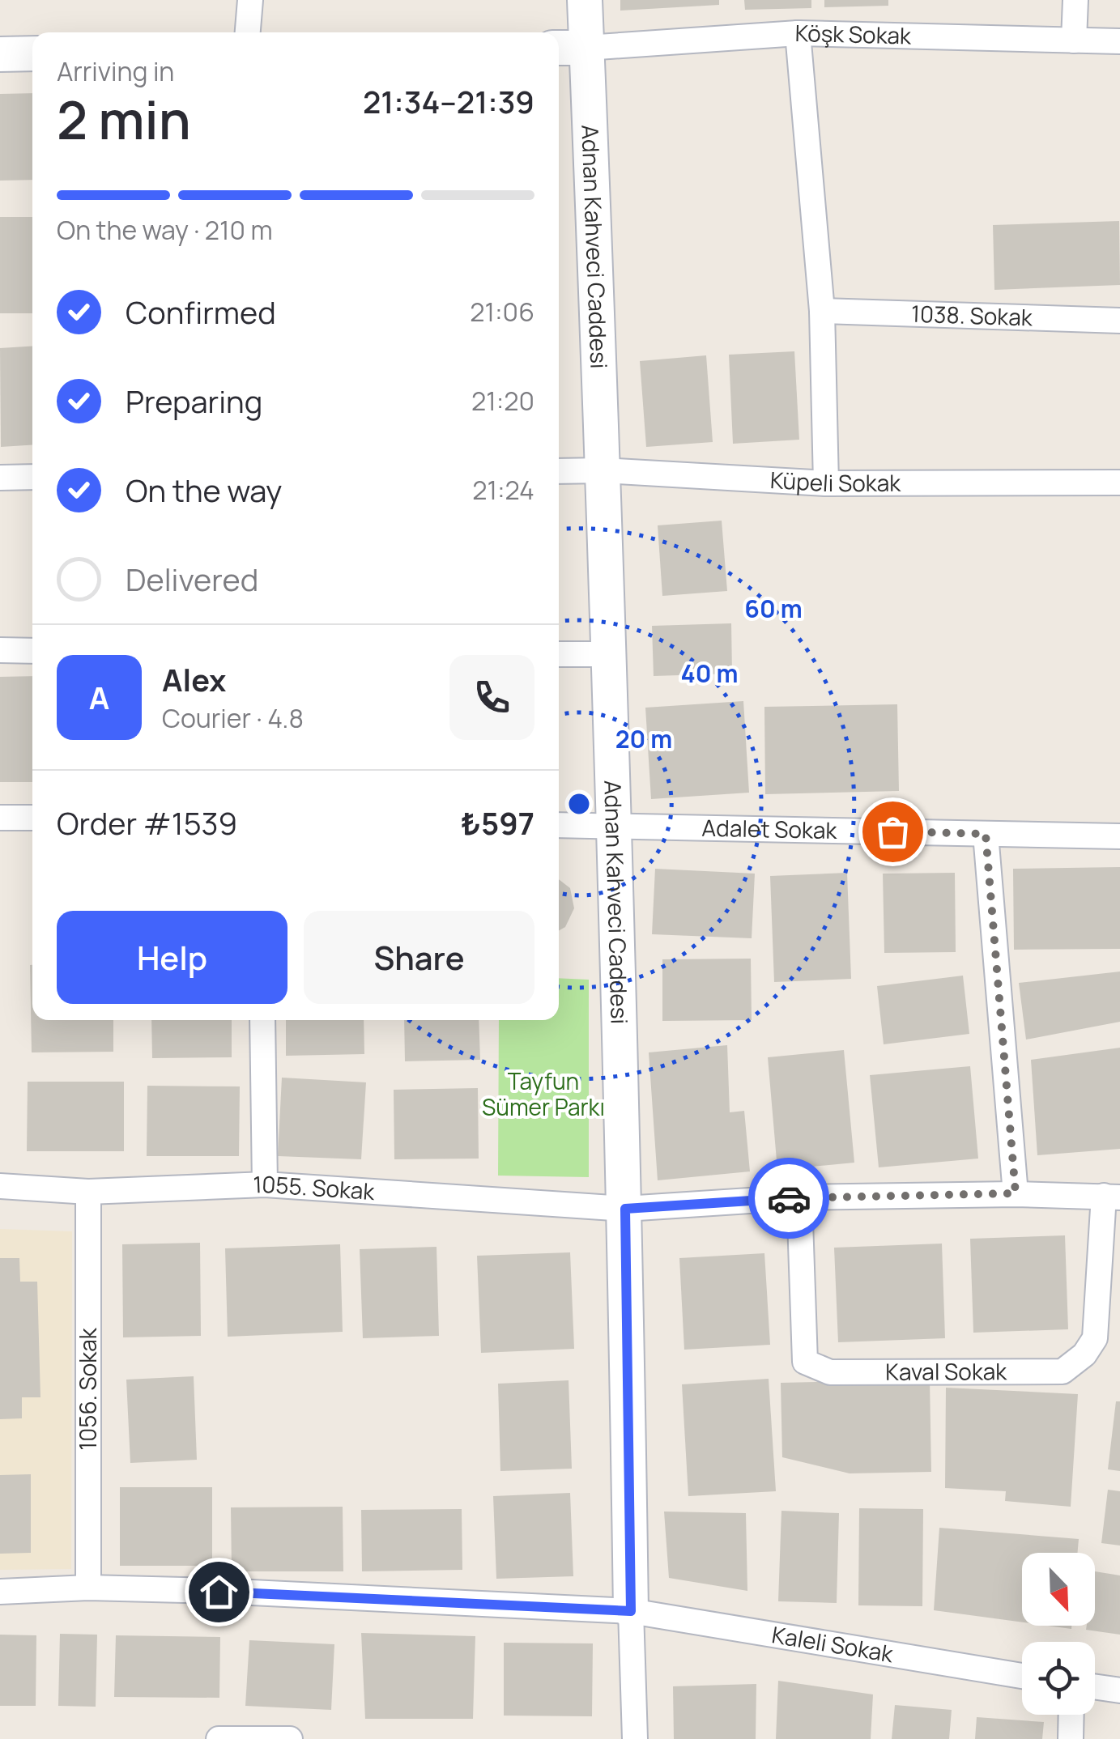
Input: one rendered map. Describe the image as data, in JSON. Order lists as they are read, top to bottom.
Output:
{
  "streets": {
    "street": [
      "Köşk Sokak",
      "Adnan Kahveci Caddesi",
      "1038. Sokak",
      "Küpeli Sokak",
      "Adalet Sokak",
      "1055. Sokak",
      "Kaval Sokak",
      "1056. Sokak",
      "Kaleli Sokak"
    ]
  },
  "crossings": [
    ["Köşk Sokak", "Adnan Kahveci Caddesi"],
    ["Adnan Kahveci Caddesi", "Küpeli Sokak"],
    ["Adnan Kahveci Caddesi", "Adalet Sokak"],
    ["Adnan Kahveci Caddesi", "1055. Sokak"],
    ["Adnan Kahveci Caddesi", "Kaleli Sokak"],
    ["1055. Sokak", "Kaval Sokak"],
    ["1055. Sokak", "1056. Sokak"],
    ["1056. Sokak", "Kaleli Sokak"]
  ],
  "parks": ["Tayfun Sümer Parkı"],
  "north": "bottom right",
  "page": {
    "heading": ["2 min", "Arriving in", "21:34–21:39"],
    "panel": [
      "Alex",
      "Courier · 4.8",
      "Order #1539",
      "₺597"
    ],
    "bar": "On the way · 210 m",
    "list": [
      ["Confirmed", "21:06"],
      ["Preparing", "21:20"],
      ["On the way", "21:24"],
      "Delivered"
    ],
    "round": "A",
    "buttons": ["Help", "Share"]
  },
  "rings": ["60 m", "40 m", "20 m"]
}
